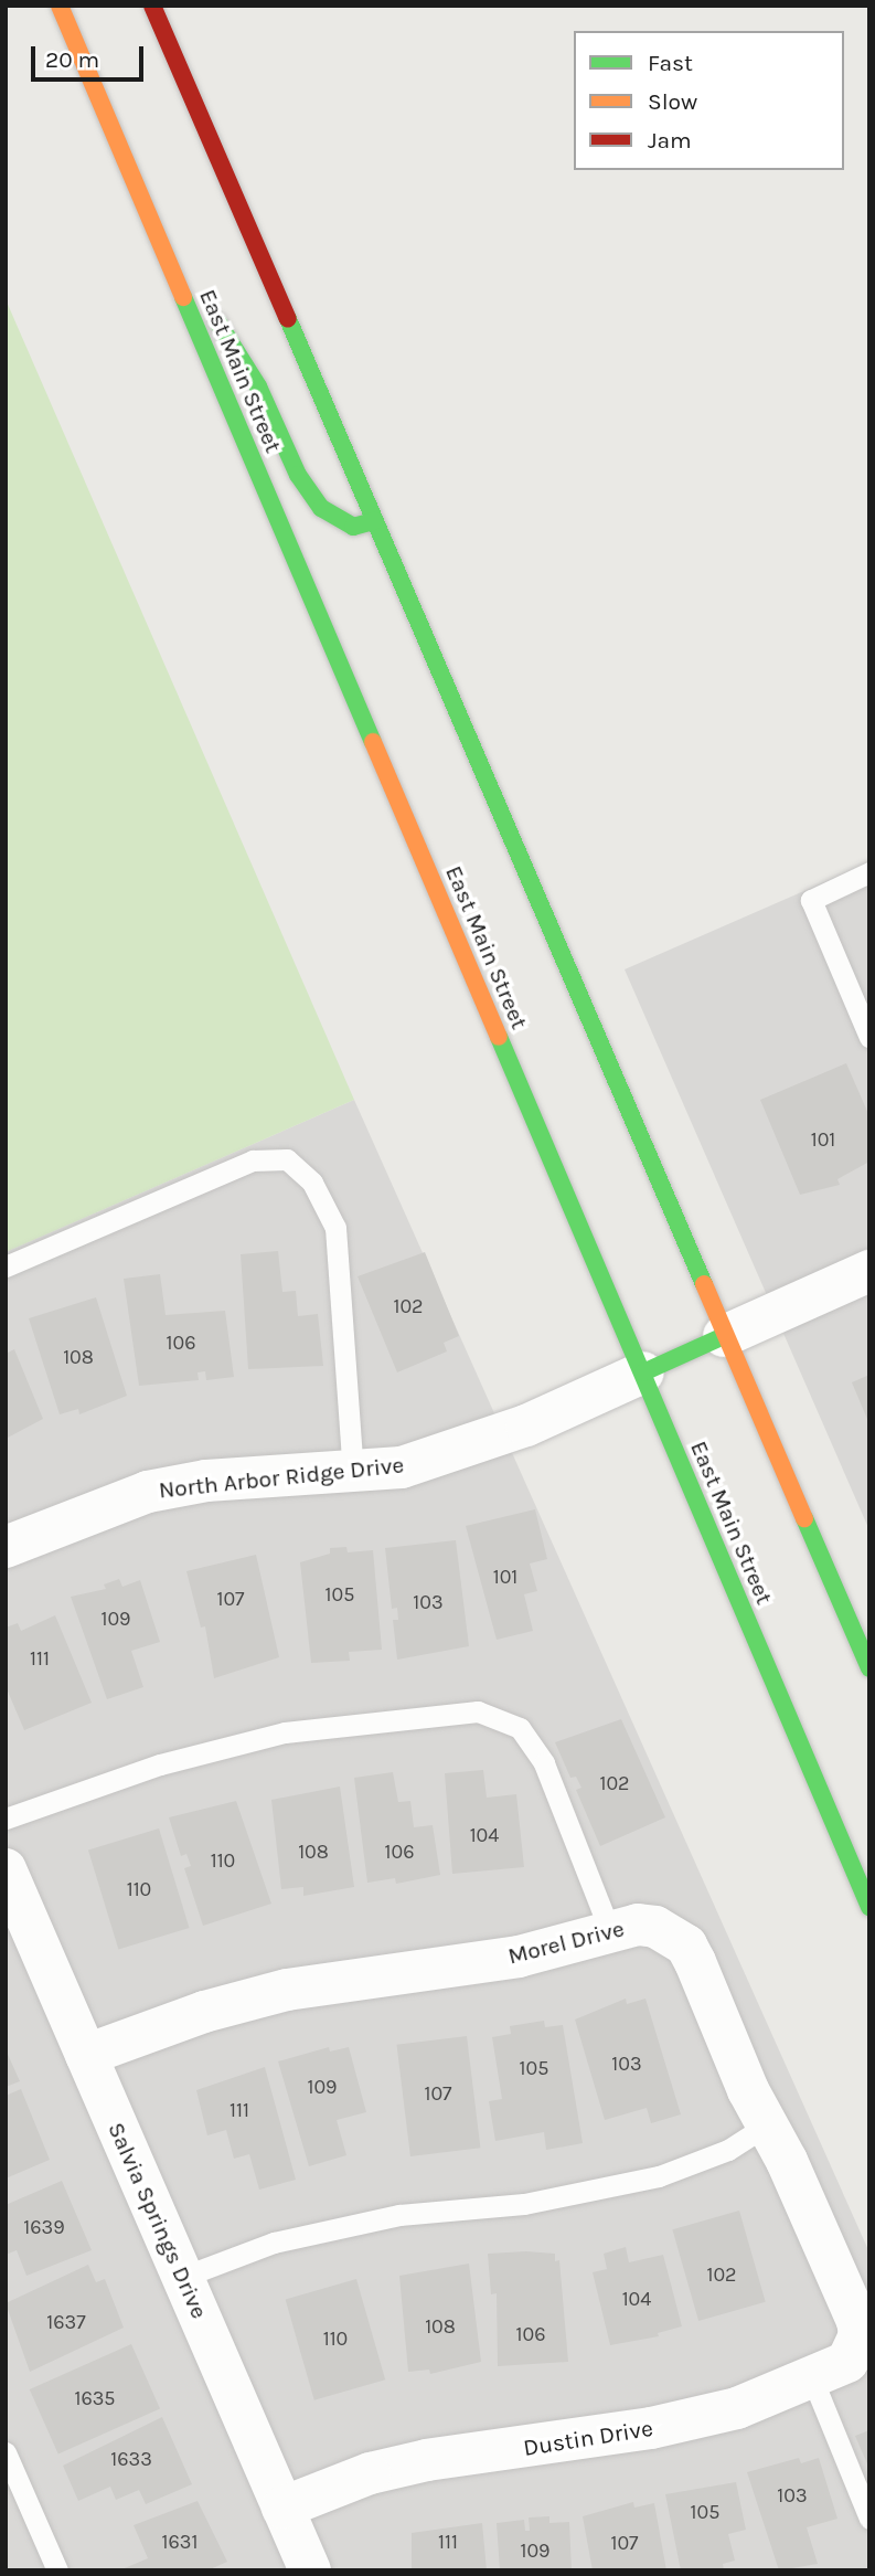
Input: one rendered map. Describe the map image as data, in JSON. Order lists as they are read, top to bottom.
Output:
{
  "streets": {
    "main road": ["East Main Street"],
    "street": [
      "North Arbor Ridge Drive",
      "Morel Drive",
      "Salvia Springs Drive",
      "Dustin Drive"
    ]
  },
  "crossings": [
    ["East Main Street", "North Arbor Ridge Drive"],
    ["Morel Drive", "Salvia Springs Drive"],
    ["Morel Drive", "Dustin Drive"],
    ["Salvia Springs Drive", "Dustin Drive"]
  ],
  "house_numbers": [
    "101",
    "102",
    "106",
    "108",
    "101",
    "105",
    "107",
    "103",
    "109",
    "111",
    "102",
    "104",
    "108",
    "106",
    "110",
    "110",
    "103",
    "105",
    "109",
    "107",
    "111",
    "1639",
    "102",
    "104",
    "1637",
    "108",
    "106",
    "110",
    "1635",
    "1633",
    "103",
    "105",
    "1631",
    "111",
    "107",
    "109"
  ],
  "legend": ["Fast", "Slow", "Jam"],
  "scale_bar": "20 m"
}
